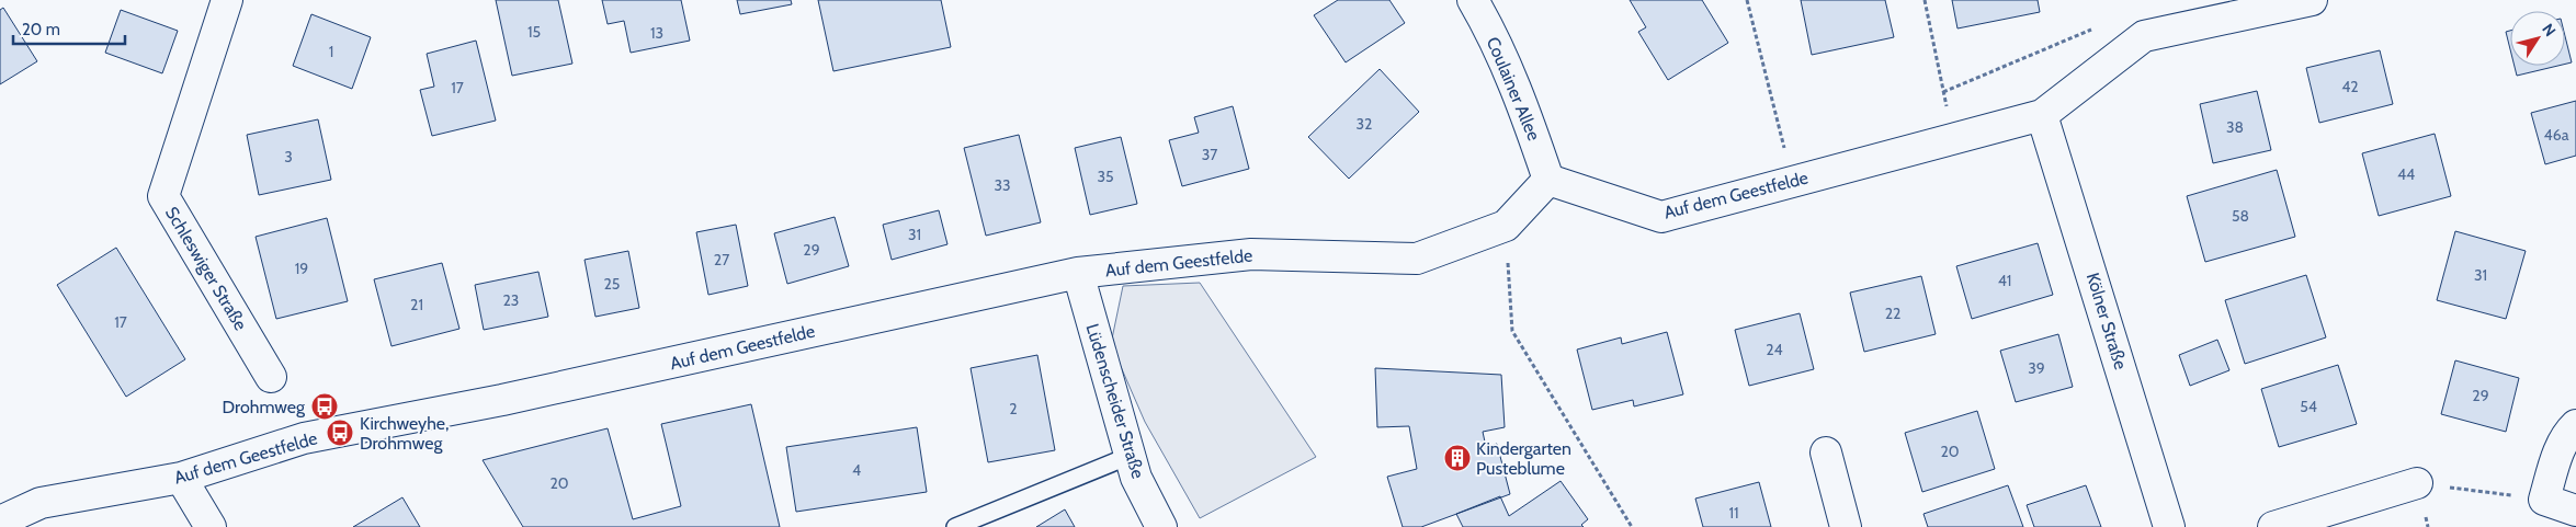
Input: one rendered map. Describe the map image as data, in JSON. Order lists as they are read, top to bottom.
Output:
{
  "streets": {
    "street": [
      "Coulainer Allee",
      "Auf dem Geestfelde",
      "Schleswiger Straße",
      "Kölner Straße",
      "Lüdenscheider Straße"
    ]
  },
  "crossings": [
    ["Coulainer Allee", "Auf dem Geestfelde"],
    ["Auf dem Geestfelde", "Kölner Straße"],
    ["Auf dem Geestfelde", "Lüdenscheider Straße"]
  ],
  "places": {
    "bus stop": ["Drohmweg", "Kirchweyhe, Drohmweg"],
    "building": ["Kindergarten Pusteblume"]
  },
  "house_numbers": [
    "15",
    "13",
    "1",
    "42",
    "17",
    "32",
    "38",
    "46a",
    "37",
    "3",
    "44",
    "35",
    "33",
    "58",
    "31",
    "29",
    "27",
    "19",
    "31",
    "41",
    "25",
    "23",
    "21",
    "22",
    "17",
    "24",
    "39",
    "29",
    "54",
    "2",
    "20",
    "4",
    "20",
    "11"
  ],
  "scale_bar": "20 m",
  "north": "top right"
}
